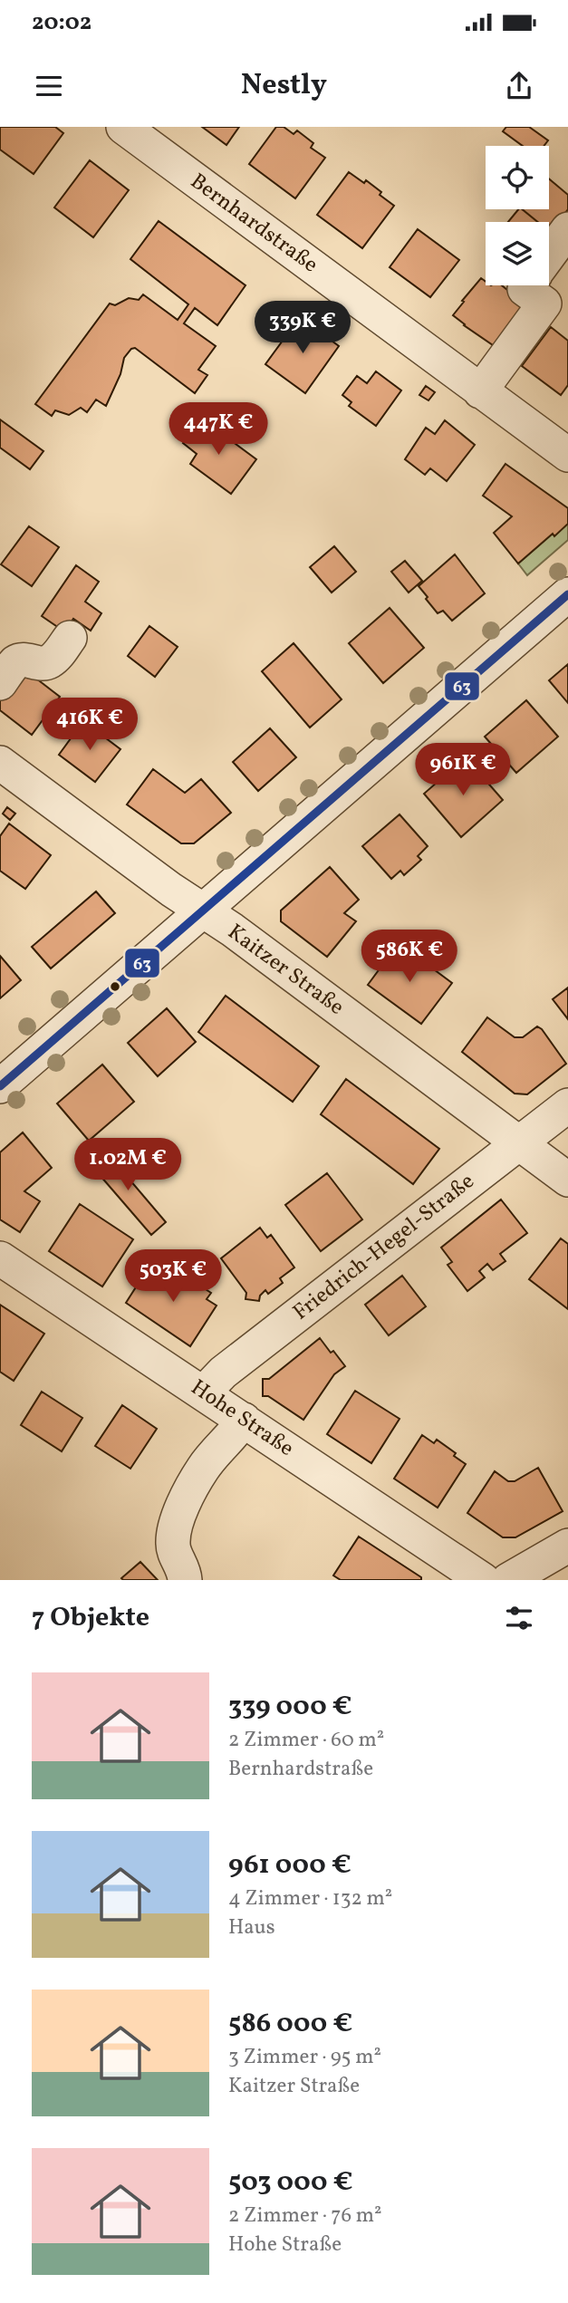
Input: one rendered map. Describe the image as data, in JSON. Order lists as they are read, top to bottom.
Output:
{
  "streets": {
    "street": [
      "Bernhardstraße",
      "Kaitzer Straße",
      "Friedrich-Hegel-Straße",
      "Hohe Straße"
    ]
  },
  "crossings": [
    ["Kaitzer Straße", "Friedrich-Hegel-Straße"],
    ["Friedrich-Hegel-Straße", "Hohe Straße"]
  ],
  "lines": ["transit line 63"],
  "page": {
    "status": "20:02",
    "header": "Nestly",
    "price": [
      "339K €",
      "447K €",
      "416K €",
      "961K €",
      "586K €",
      "1.02M €",
      "503K €"
    ],
    "heading": "7 Objekte",
    "list": [
      {
        "name": "339 000 €",
        "note": "2 Zimmer · 60 m² · Bernhardstraße"
      },
      {
        "name": "961 000 €",
        "note": "4 Zimmer · 132 m² · Haus"
      },
      {
        "name": "586 000 €",
        "note": "3 Zimmer · 95 m² · Kaitzer Straße"
      },
      {
        "name": "503 000 €",
        "note": "2 Zimmer · 76 m² · Hohe Straße"
      }
    ]
  }
}
